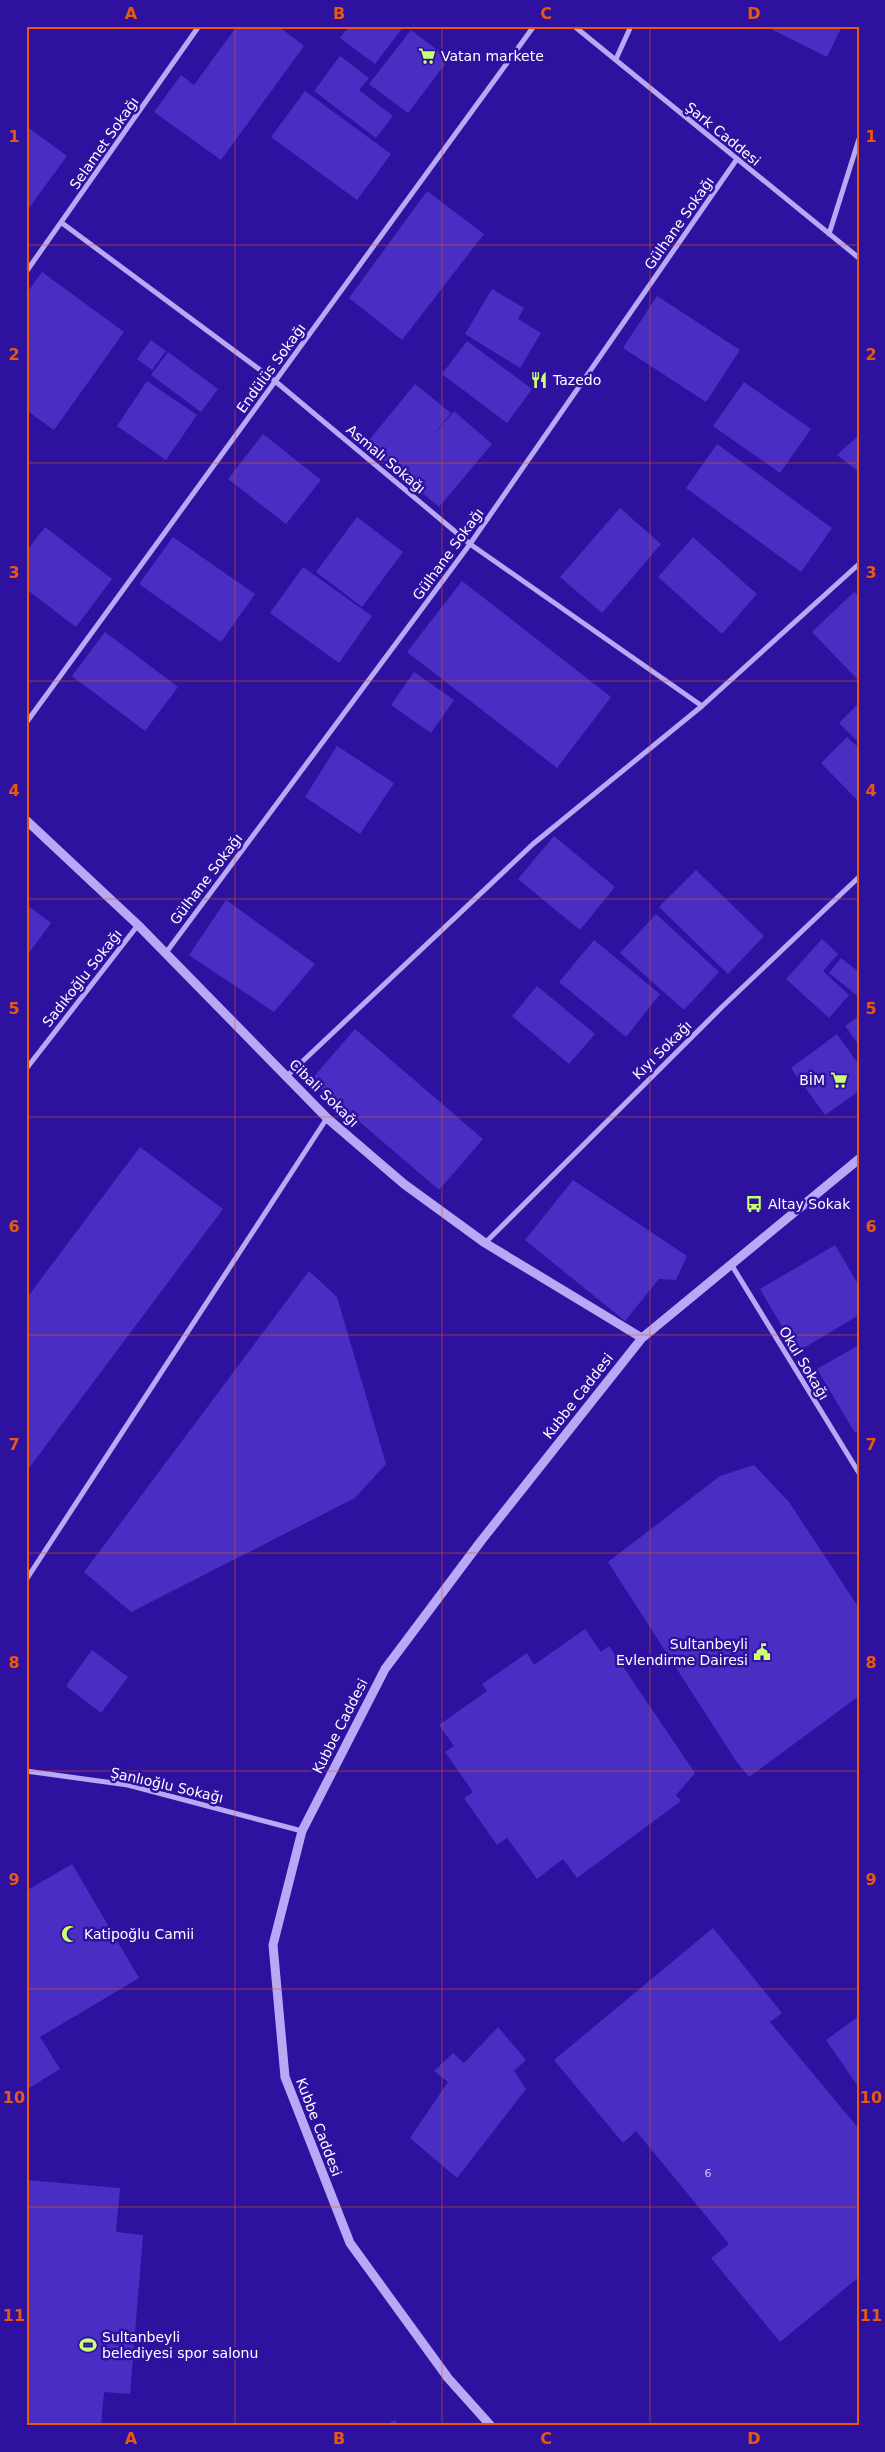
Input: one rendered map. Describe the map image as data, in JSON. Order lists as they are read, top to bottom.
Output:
{
  "streets": {
    "street": [
      "Şark Caddesi",
      "Selamet Sokağı",
      "Gülhane Sokağı",
      "Endülüs Sokağı",
      "Asmalı Sokağı",
      "Sadıkoğlu Sokağı",
      "Kıyı Sokağı",
      "Cibali Sokağı",
      "Okul Sokağı",
      "Kubbe Caddesi",
      "Şanlıoğlu Sokağı"
    ]
  },
  "crossings": [
    ["Şark Caddesi", "Gülhane Sokağı"],
    ["Selamet Sokağı", "Asmalı Sokağı"],
    ["Gülhane Sokağı", "Asmalı Sokağı"],
    ["Gülhane Sokağı", "Cibali Sokağı"],
    ["Endülüs Sokağı", "Asmalı Sokağı"],
    ["Sadıkoğlu Sokağı", "Cibali Sokağı"],
    ["Kıyı Sokağı", "Cibali Sokağı"],
    ["Cibali Sokağı", "Kubbe Caddesi"],
    ["Okul Sokağı", "Kubbe Caddesi"],
    ["Kubbe Caddesi", "Şanlıoğlu Sokağı"]
  ],
  "places": {
    "supermarket": ["Vatan markete", "BİM"],
    "restaurant": ["Tazedo"],
    "bus stop": ["Altay Sokak"],
    "public building": ["Sultanbeyli Evlendirme Dairesi"],
    "mosque": ["Katipoğlu Camii"],
    "sports": ["Sultanbeyli belediyesi spor salonu"]
  },
  "house_numbers": ["6"],
  "grid": {
    "columns": [
      "A",
      "B",
      "C",
      "D"
    ],
    "rows": [
      "1",
      "2",
      "3",
      "4",
      "5",
      "6",
      "7",
      "8",
      "9",
      "10",
      "11"
    ]
  }
}
